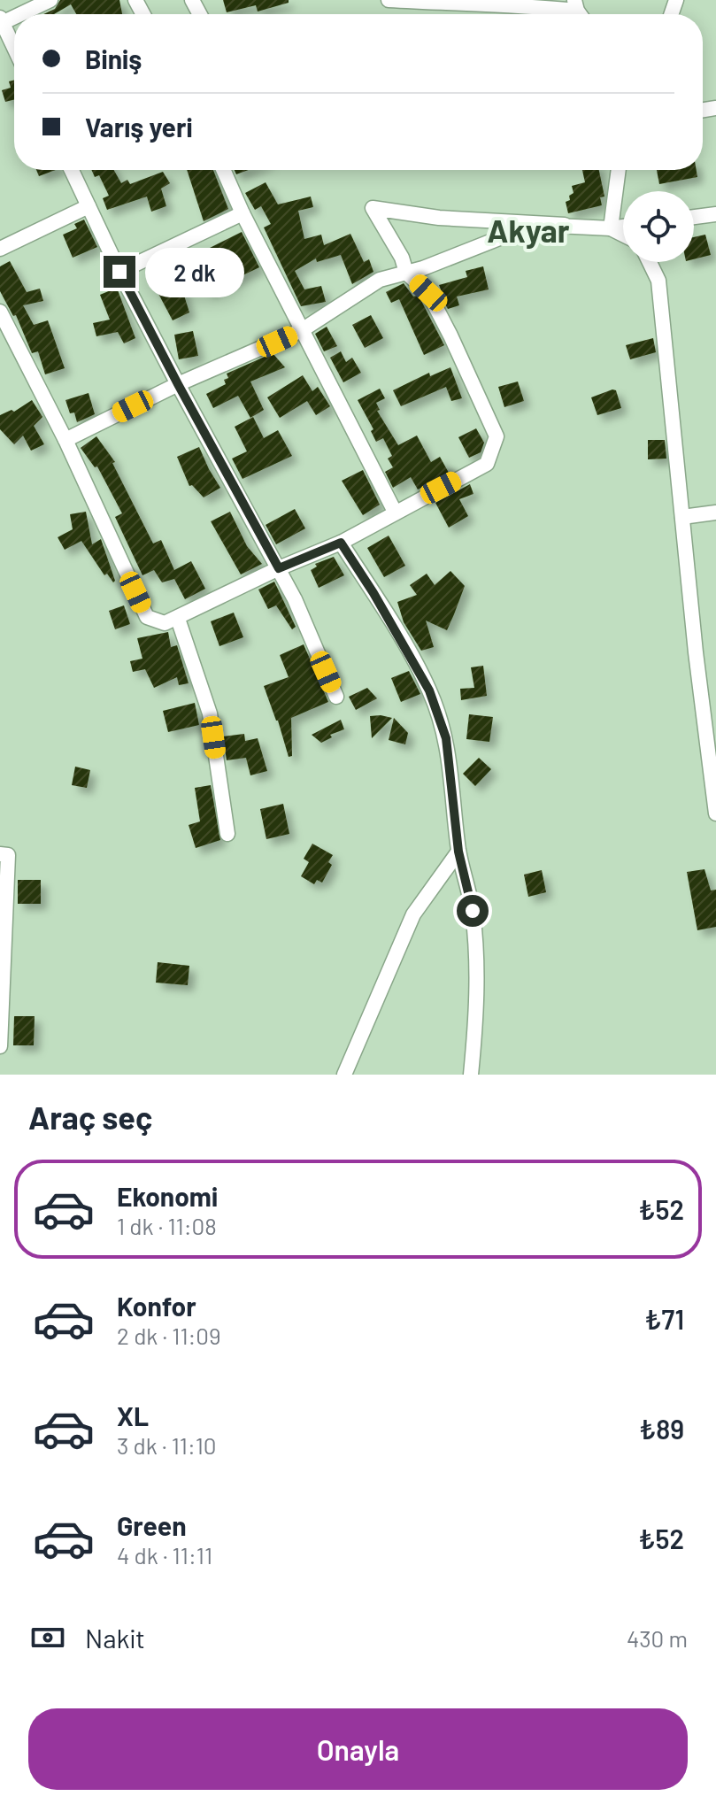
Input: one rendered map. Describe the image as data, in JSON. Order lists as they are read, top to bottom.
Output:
{
  "districts": ["Akyar"],
  "page": {
    "banner": ["Biniş", "Varış yeri"],
    "bubble": "2 dk",
    "heading": "Araç seç",
    "list": [
      {
        "name": "Ekonomi",
        "note": "1 dk · 11:08",
        "value": "₺52"
      },
      {
        "name": "Konfor",
        "note": "2 dk · 11:09",
        "value": "₺71"
      },
      {
        "name": "XL",
        "note": "3 dk · 11:10",
        "value": "₺89"
      },
      {
        "name": "Green",
        "note": "4 dk · 11:11",
        "value": "₺52"
      }
    ],
    "pay": ["Nakit", "430 m"],
    "buttons": "Onayla"
  }
}
